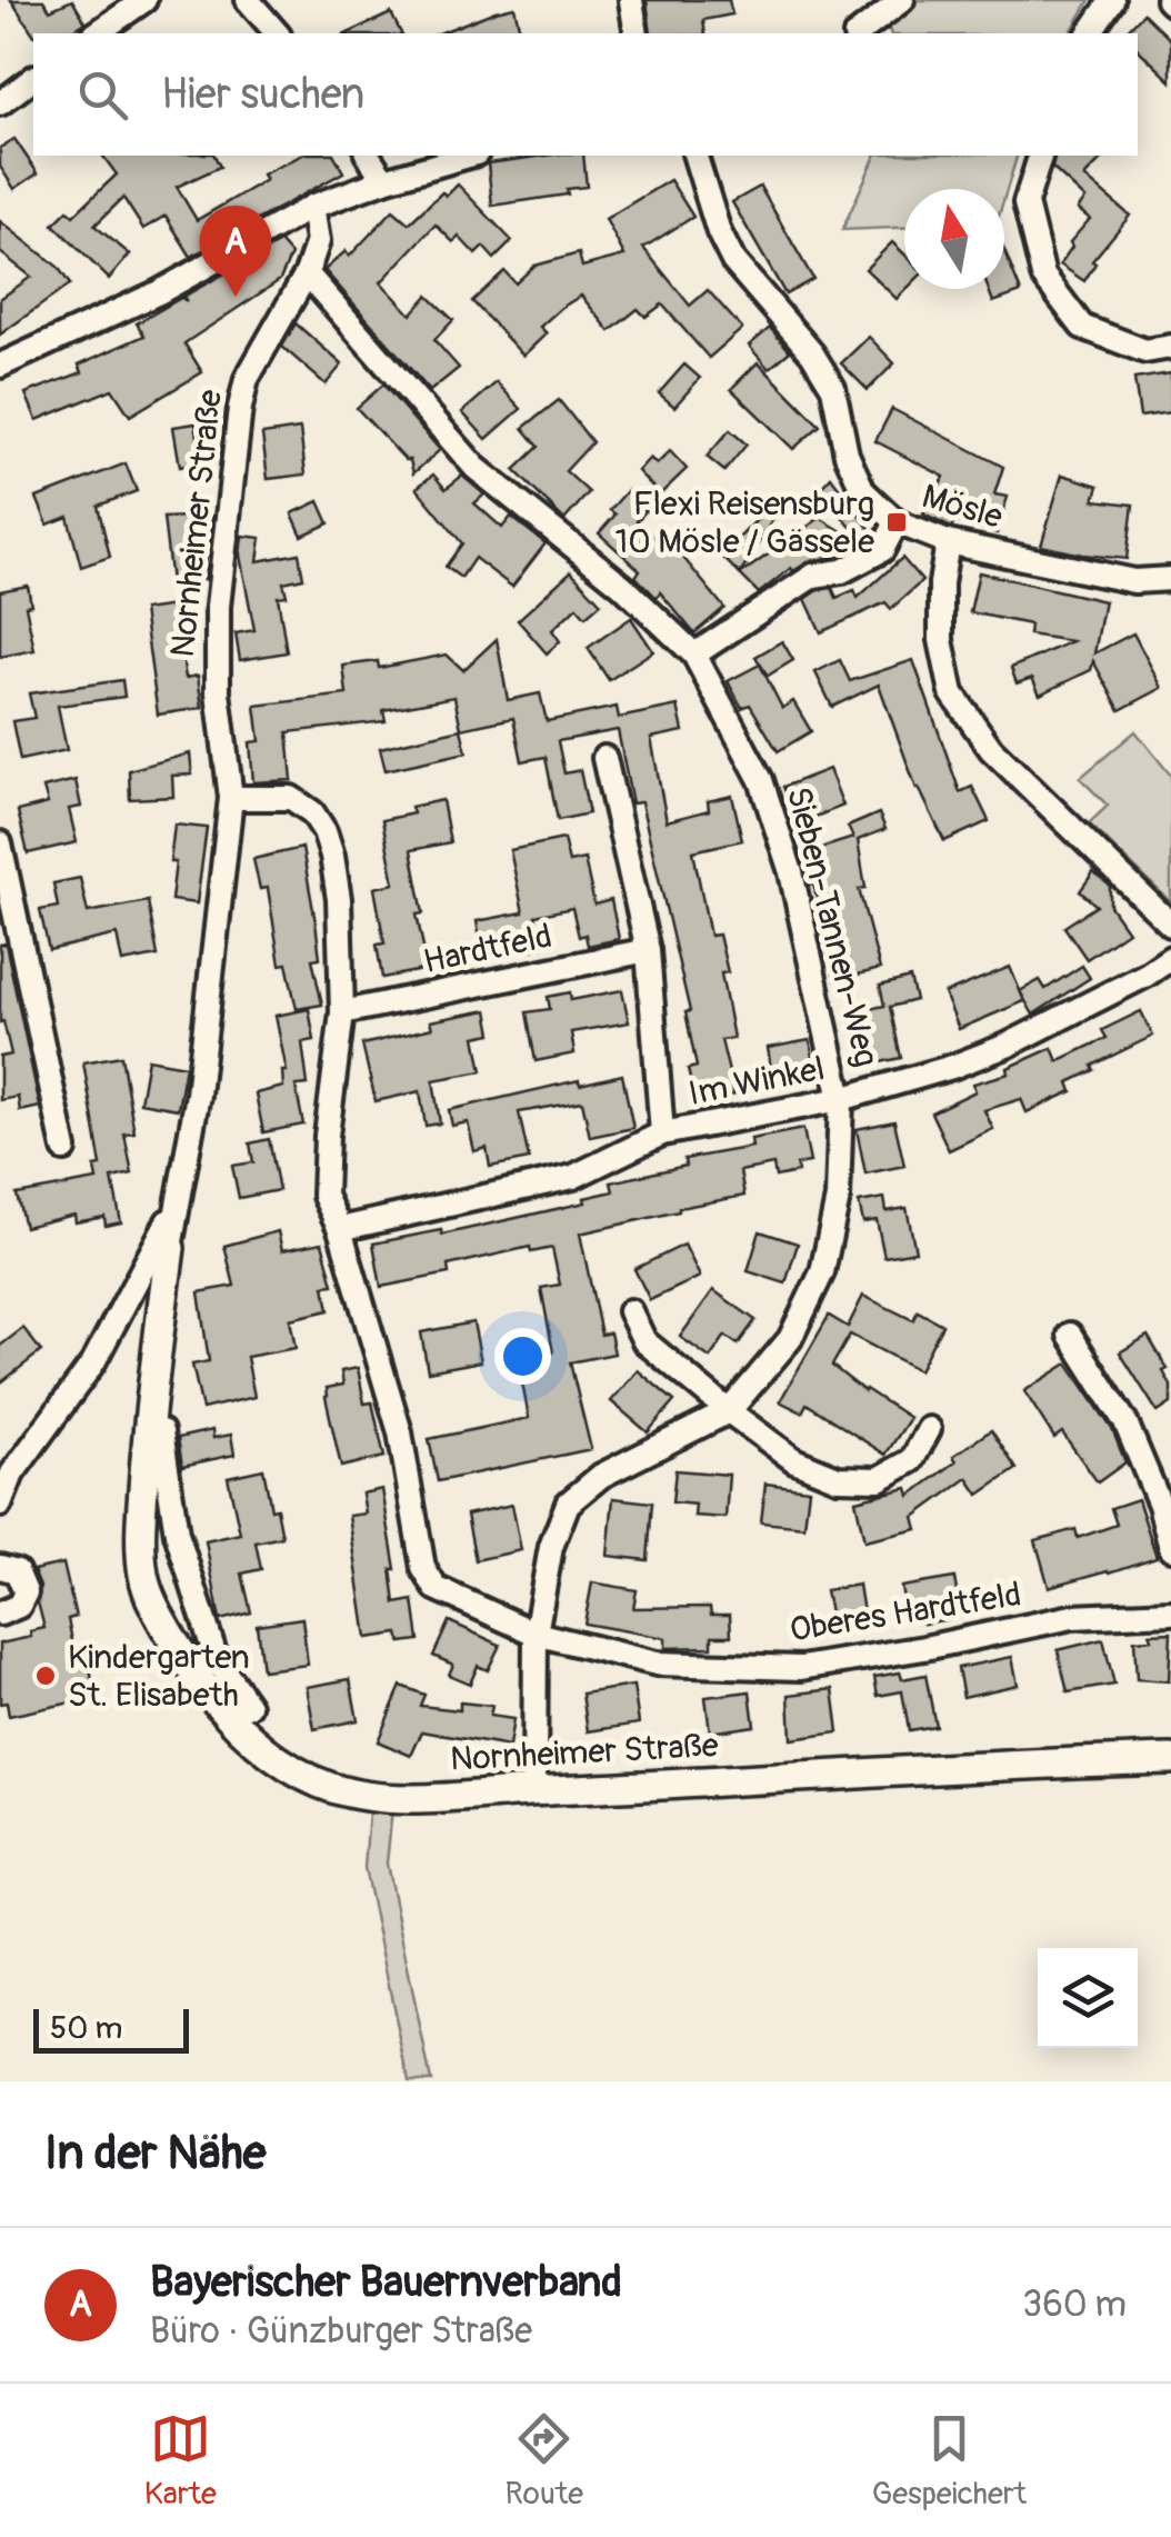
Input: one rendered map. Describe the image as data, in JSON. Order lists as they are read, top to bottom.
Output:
{
  "streets": {
    "street": [
      "Mösle",
      "Nornheimer Straße",
      "Sieben-Tannen-Weg",
      "Hardtfeld",
      "Im Winkel",
      "Oberes Hardtfeld"
    ]
  },
  "crossings": [
    ["Nornheimer Straße", "Sieben-Tannen-Weg"],
    ["Sieben-Tannen-Weg", "Im Winkel"],
    ["Sieben-Tannen-Weg", "Oberes Hardtfeld"],
    ["Im Winkel", "Oberes Hardtfeld"]
  ],
  "places": {
    "transit": ["Flexi Reisensburg 10 Mösle / Gässele"],
    "other": ["Kindergarten St. Elisabeth"]
  },
  "scale_bar": "50 m",
  "north": "top",
  "page": {
    "search": "Hier suchen",
    "pins": "A",
    "scale": "50 m",
    "heading": "In der Nähe",
    "list": [
      {
        "mark": "A",
        "name": "Bayerischer Bauernverband",
        "note": "Büro · Günzburger Straße",
        "value": "360 m"
      }
    ],
    "nav": ["Karte", "Route", "Gespeichert"]
  }
}
